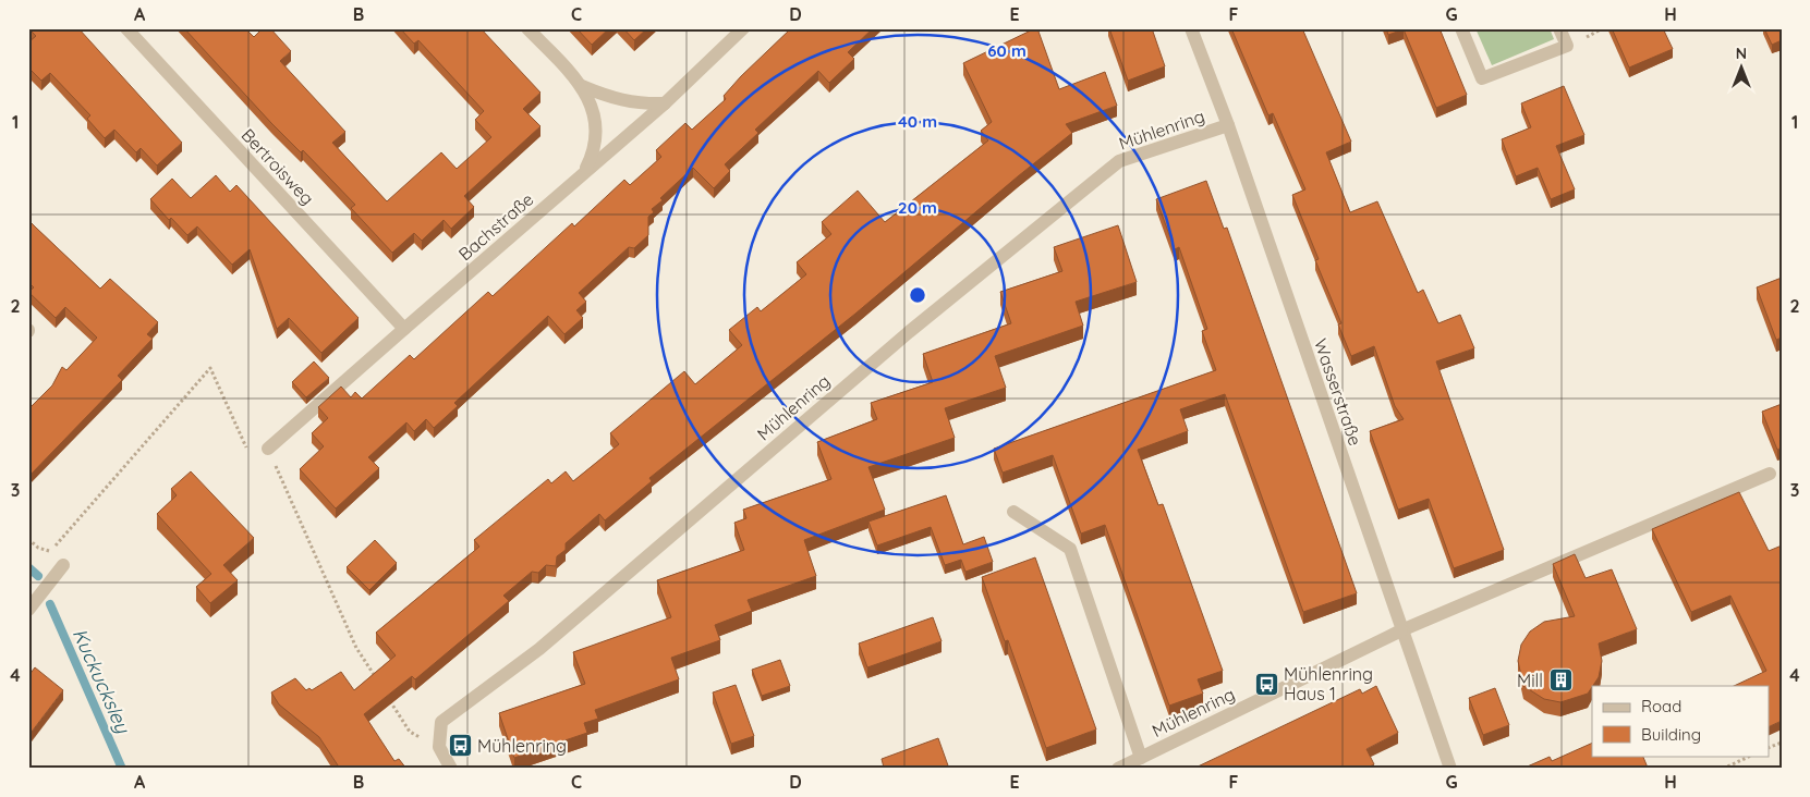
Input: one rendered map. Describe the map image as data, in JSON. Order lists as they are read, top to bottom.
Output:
{
  "streets": {
    "street": [
      "Mühlenring",
      "Bertroisweg",
      "Bachstraße",
      "Wasserstraße"
    ]
  },
  "crossings": [
    ["Mühlenring", "Wasserstraße"],
    ["Bertroisweg", "Bachstraße"]
  ],
  "water": ["Kuckucksley"],
  "places": {
    "building": ["Mill"],
    "bus stop": ["Mühlenring Haus 1", "Mühlenring"]
  },
  "legend": ["Road", "Building"],
  "north": "top",
  "grid": {
    "columns": [
      "A",
      "B",
      "C",
      "D",
      "E",
      "F",
      "G",
      "H"
    ],
    "rows": [
      "1",
      "2",
      "3",
      "4"
    ]
  },
  "rings": ["60 m", "40 m", "20 m"]
}
